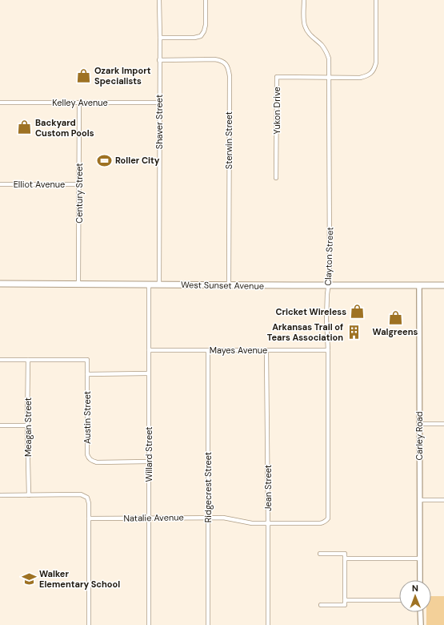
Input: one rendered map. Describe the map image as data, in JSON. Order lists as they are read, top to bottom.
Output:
{
  "streets": {
    "highway": ["West Sunset Avenue"],
    "street": [
      "Kelley Avenue",
      "Yukon Drive",
      "Shaver Street",
      "Sterwin Street",
      "Elliot Avenue",
      "Century Street",
      "Clayton Street",
      "Mayes Avenue",
      "Austin Street",
      "Meagan Street",
      "Carley Road",
      "Willard Street",
      "Ridgecrest Street",
      "Jean Street",
      "Natalie Avenue"
    ]
  },
  "crossings": [
    ["Kelley Avenue", "Shaver Street"],
    ["Kelley Avenue", "Century Street"],
    ["Yukon Drive", "Clayton Street"],
    ["Shaver Street", "Sterwin Street"],
    ["Shaver Street", "West Sunset Avenue"],
    ["Sterwin Street", "West Sunset Avenue"],
    ["Elliot Avenue", "Century Street"],
    ["Century Street", "West Sunset Avenue"],
    ["Clayton Street", "West Sunset Avenue"],
    ["Clayton Street", "Mayes Avenue"],
    ["Clayton Street", "Natalie Avenue"],
    ["West Sunset Avenue", "Carley Road"],
    ["West Sunset Avenue", "Willard Street"],
    ["Mayes Avenue", "Willard Street"],
    ["Mayes Avenue", "Ridgecrest Street"],
    ["Mayes Avenue", "Jean Street"],
    ["Austin Street", "Willard Street"],
    ["Willard Street", "Natalie Avenue"],
    ["Ridgecrest Street", "Natalie Avenue"],
    ["Jean Street", "Natalie Avenue"]
  ],
  "places": {
    "shop": [
      "Ozark Import Specialists",
      "Backyard Custom Pools",
      "Cricket Wireless",
      "Walgreens"
    ],
    "sports": ["Roller City"],
    "building": ["Arkansas Trail of Tears Association"],
    "school or university": ["Walker Elementary School"]
  },
  "north": "top"
}
